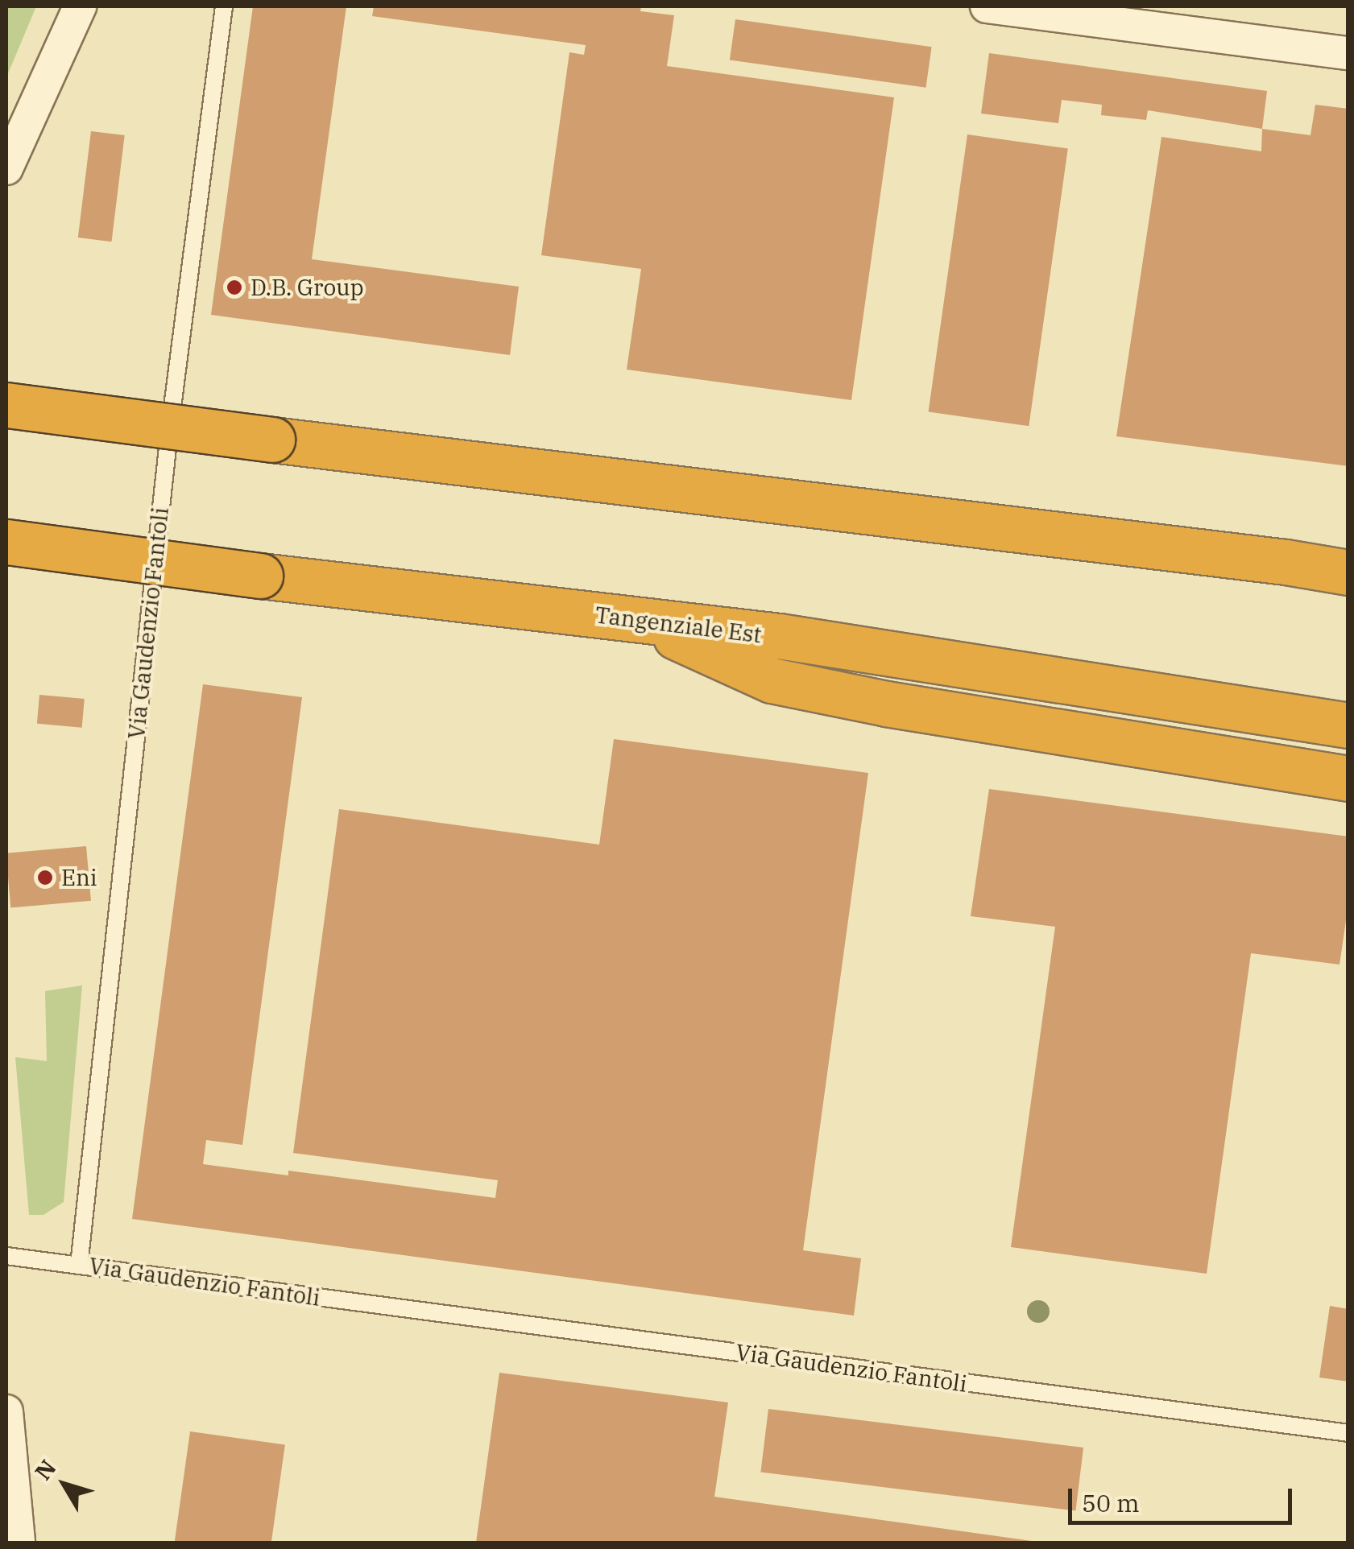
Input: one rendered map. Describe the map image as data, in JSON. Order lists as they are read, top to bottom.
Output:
{
  "streets": {
    "highway": ["Tangenziale Est"],
    "lane": ["Via Gaudenzio Fantoli"]
  },
  "places": ["D.B. Group", "Eni"],
  "scale_bar": "50 m",
  "north": "top left"
}
